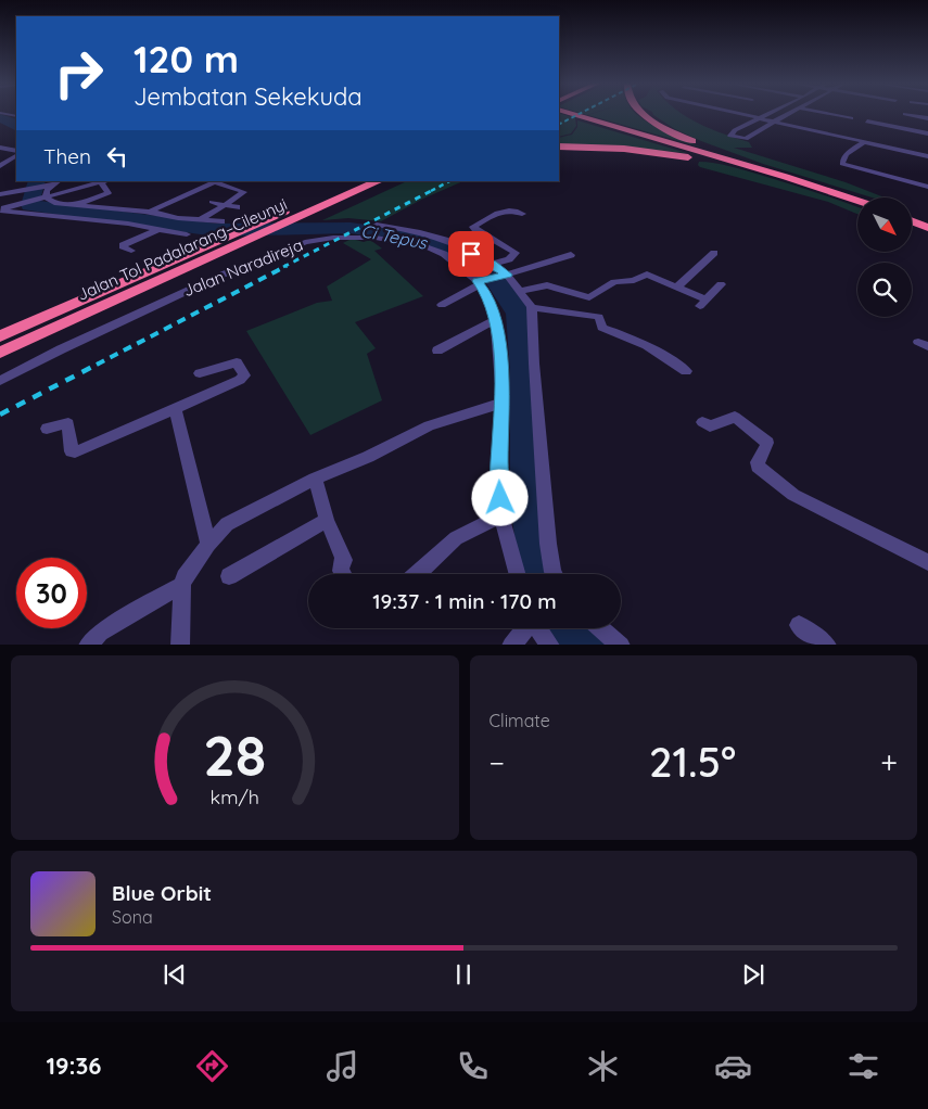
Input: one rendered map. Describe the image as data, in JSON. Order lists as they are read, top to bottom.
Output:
{
  "streets": {
    "highway": ["Jalan Tol Padalarang–Cileunyi"],
    "street": ["Jalan Naradireja"]
  },
  "water": ["Ci Tepus"],
  "north": "bottom right",
  "page": {
    "turn": ["120 m", "Jembatan Sekekuda"],
    "then": "Then",
    "limit": "30",
    "trip": "19:37 · 1 min · 170 m",
    "tile": "Climate",
    "heat": ["−", "21.5°", "+"],
    "song": ["Blue Orbit", "Sona"],
    "tabs": "19:36",
    "gauge": ["28", "km/h"]
  }
}
